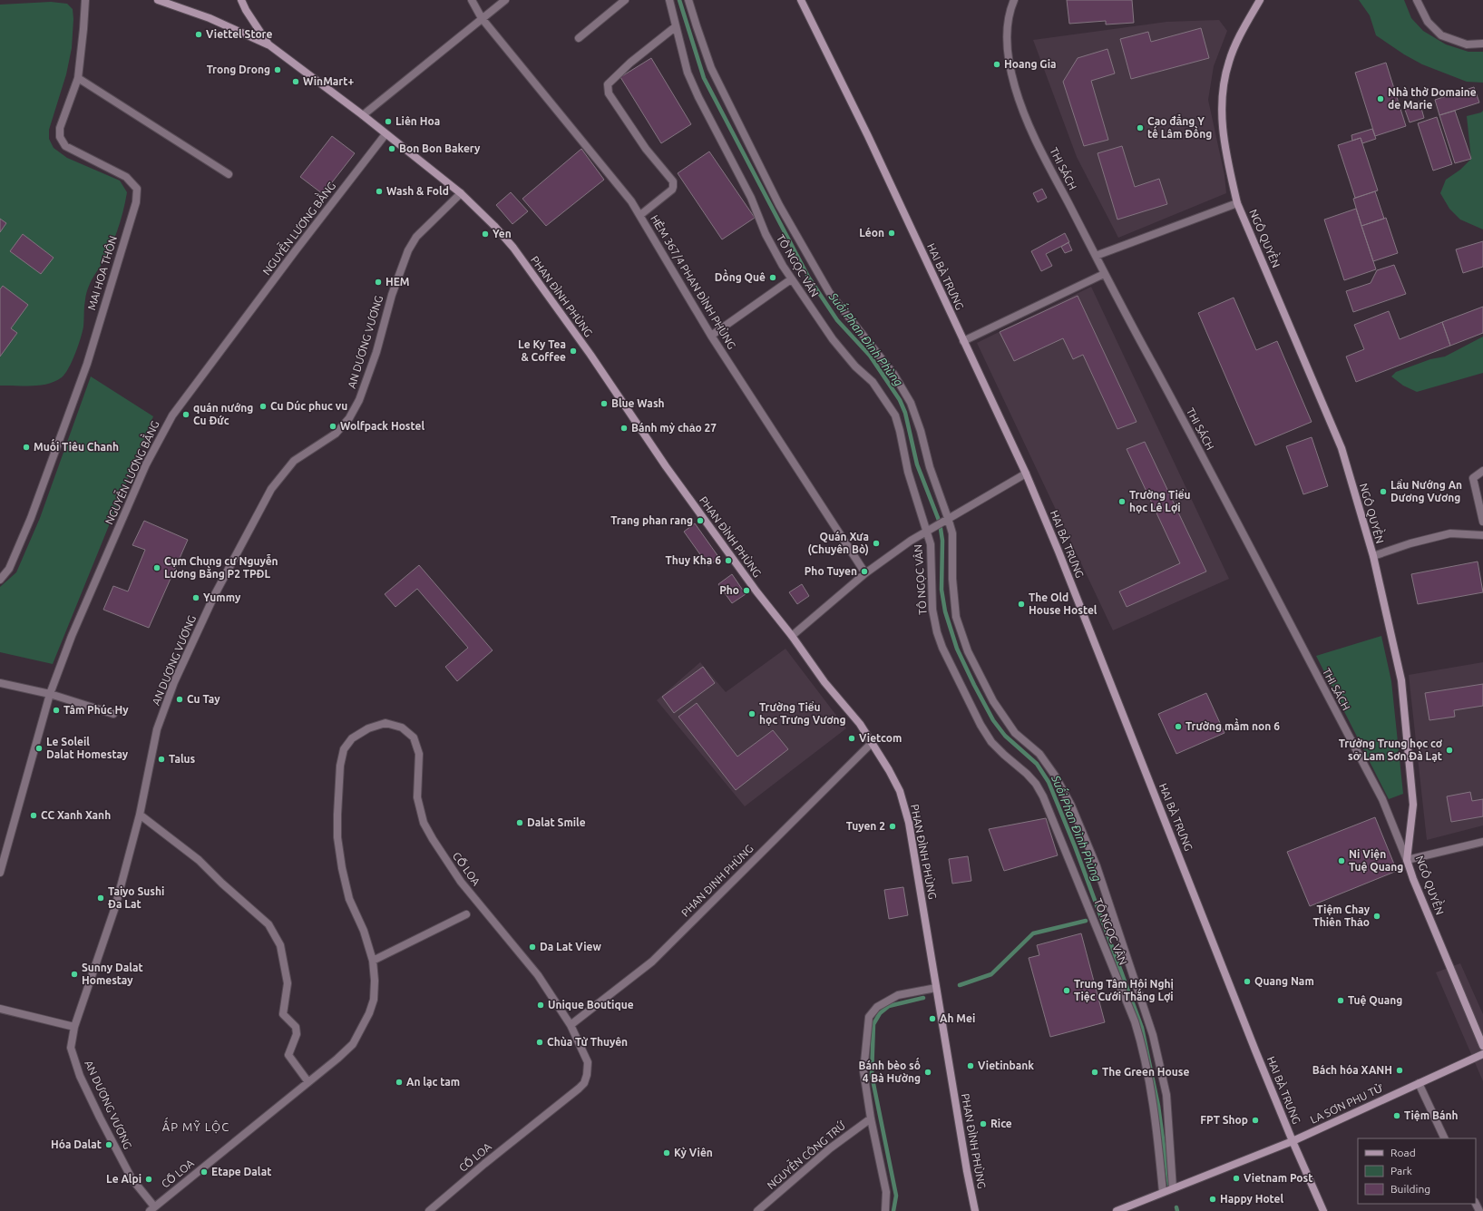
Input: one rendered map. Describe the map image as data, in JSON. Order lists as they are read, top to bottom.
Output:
{
  "streets": {
    "street": [
      "THI SÁCH",
      "NGUYỄN LƯƠNG BẰNG",
      "NGÔ QUYỀN",
      "TÔ NGỌC VÂN",
      "MAI HOA THÔN",
      "HAI BÀ TRƯNG",
      "HẺM 367/4 PHAN ĐÌNH PHÙNG",
      "PHAN ĐÌNH PHÙNG",
      "AN DƯƠNG VƯƠNG",
      "CỔ LOA",
      "PHAN ĐINH PHÙNG",
      "LA SƠN PHU TỬ",
      "NGUYỄN CÔNG TRỨ"
    ]
  },
  "crossings": [
    ["THI SÁCH", "NGÔ QUYỀN"],
    ["NGUYỄN LƯƠNG BẰNG", "PHAN ĐÌNH PHÙNG"],
    ["TÔ NGỌC VÂN", "LA SƠN PHU TỬ"],
    ["HAI BÀ TRƯNG", "LA SƠN PHU TỬ"],
    ["PHAN ĐÌNH PHÙNG", "AN DƯƠNG VƯƠNG"],
    ["PHAN ĐÌNH PHÙNG", "PHAN ĐINH PHÙNG"],
    ["AN DƯƠNG VƯƠNG", "CỔ LOA"],
    ["CỔ LOA", "PHAN ĐINH PHÙNG"]
  ],
  "districts": ["ẤP MỸ LỘC"],
  "water": ["Suối Phan Đình Phùng"],
  "places": [
    "Viettel Store",
    "Hoang Gia",
    "Trong Drong",
    "WinMart+",
    "Nhà thờ Domaine de Marie",
    "Liên Hoa",
    "Cao đẳng Y tế Lâm Đồng",
    "Bon Bon Bakery",
    "Wash & Fold",
    "Léon",
    "Yen",
    "Dồng Quê",
    "HEM",
    "Le Ky Tea & Coffee",
    "Blue Wash",
    "Cu Dúc phuc vu",
    "quán nướng Cu Đức",
    "Wolfpack Hostel",
    "Bánh mỳ chảo 27",
    "Muối Tiêu Chanh",
    "Lẩu Nướng An Dương Vương",
    "Trường Tiểu học Lê Lợi",
    "Trang phan rang",
    "Quán Xưa (Chuyên Bò)",
    "Thuy Kha 6",
    "Cụm Chung cư Nguyễn Lương Bằng P2 TPĐL",
    "Pho Tuyen",
    "Pho",
    "Yummy",
    "The Old House Hostel",
    "Cu Tay",
    "Tâm Phúc Hy",
    "Trường Tiểu học Trưng Vương",
    "Trường mầm non 6",
    "Vietcom",
    "Le Soleil Dalat Homestay",
    "Trường Trung học cơ sở Lam Sơn Đà Lạt",
    "Talus",
    "CC Xanh Xanh",
    "Dalat Smile",
    "Tuyen 2",
    "Ni Viện Tuệ Quang",
    "Taiyo Sushi Đa Lat",
    "Tiệm Chay Thiên Thảo",
    "Da Lat View",
    "Sunny Dalat Homestay",
    "Quang Nam",
    "Trung Tâm Hội Nghị Tiệc Cưới Thắng Lợi",
    "Tuệ Quang",
    "Unique Boutique",
    "Ah Mei",
    "Chùa Từ Thuyên",
    "Vietinbank",
    "Bách hóa XANH",
    "Bánh bèo số 4 Bà Hường",
    "The Green House",
    "An lạc tam",
    "Tiệm Bánh",
    "FPT Shop",
    "Rice",
    "Hóa Dalat",
    "Kỳ Viên",
    "Etape Dalat",
    "Vietnam Post",
    "Le Alpi",
    "Happy Hotel"
  ],
  "legend": ["Road", "Park", "Building"]
}
